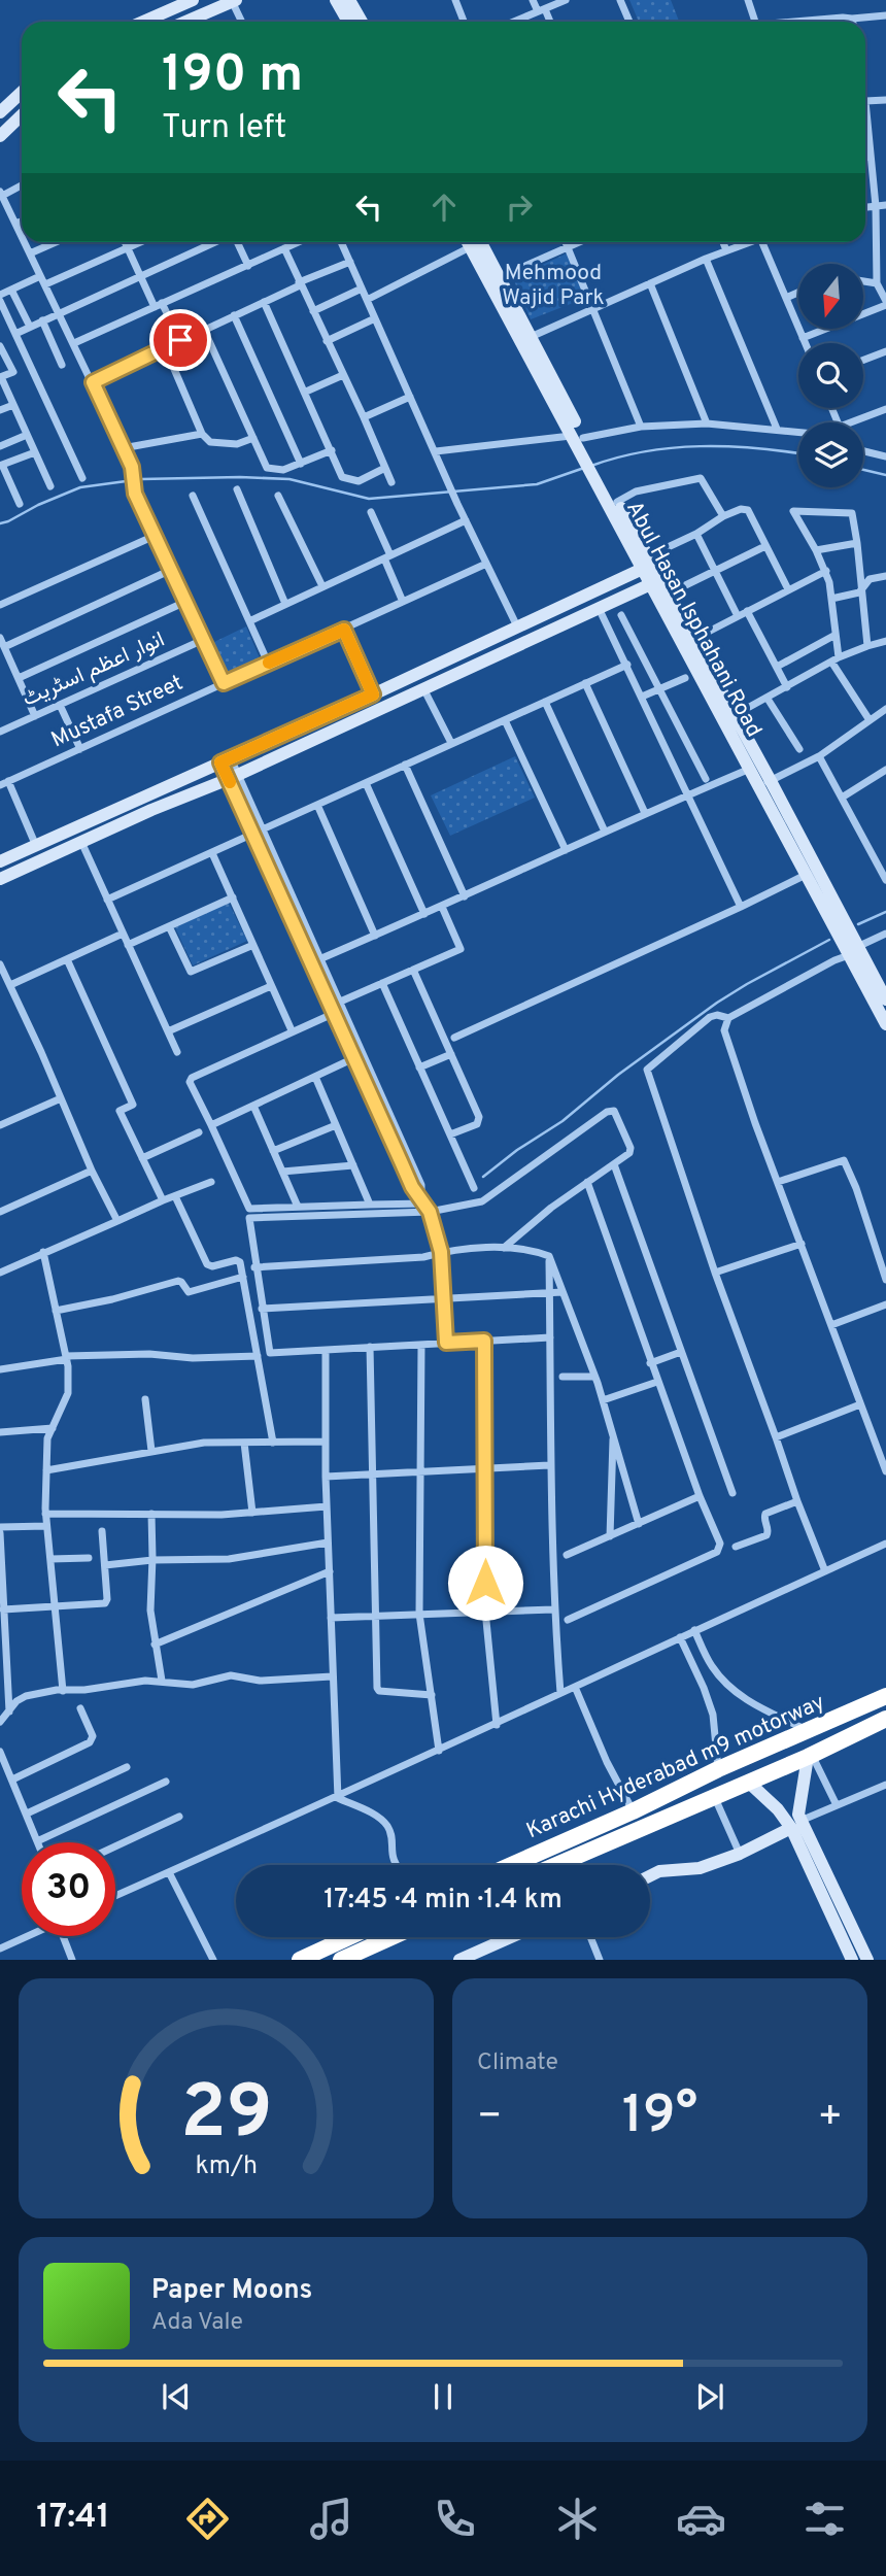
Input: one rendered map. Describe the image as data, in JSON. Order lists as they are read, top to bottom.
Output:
{
  "streets": {
    "highway": ["Karachi Hyderabad m9 motorway"],
    "street": ["Abul Hasan Isphahani Road", "انوار اعظم اسٹریٹ", "Mustafa Street"]
  },
  "parks": ["Mehmood Wajid Park"],
  "north": "bottom",
  "page": {
    "turn": ["190 m", "Turn left"],
    "limit": "30",
    "trip": "17:45 · 4 min · 1.4 km",
    "tile": "Climate",
    "heat": ["−", "19°", "+"],
    "song": ["Paper Moons", "Ada Vale"],
    "tabs": "17:41",
    "gauge": ["29", "km/h"]
  }
}
